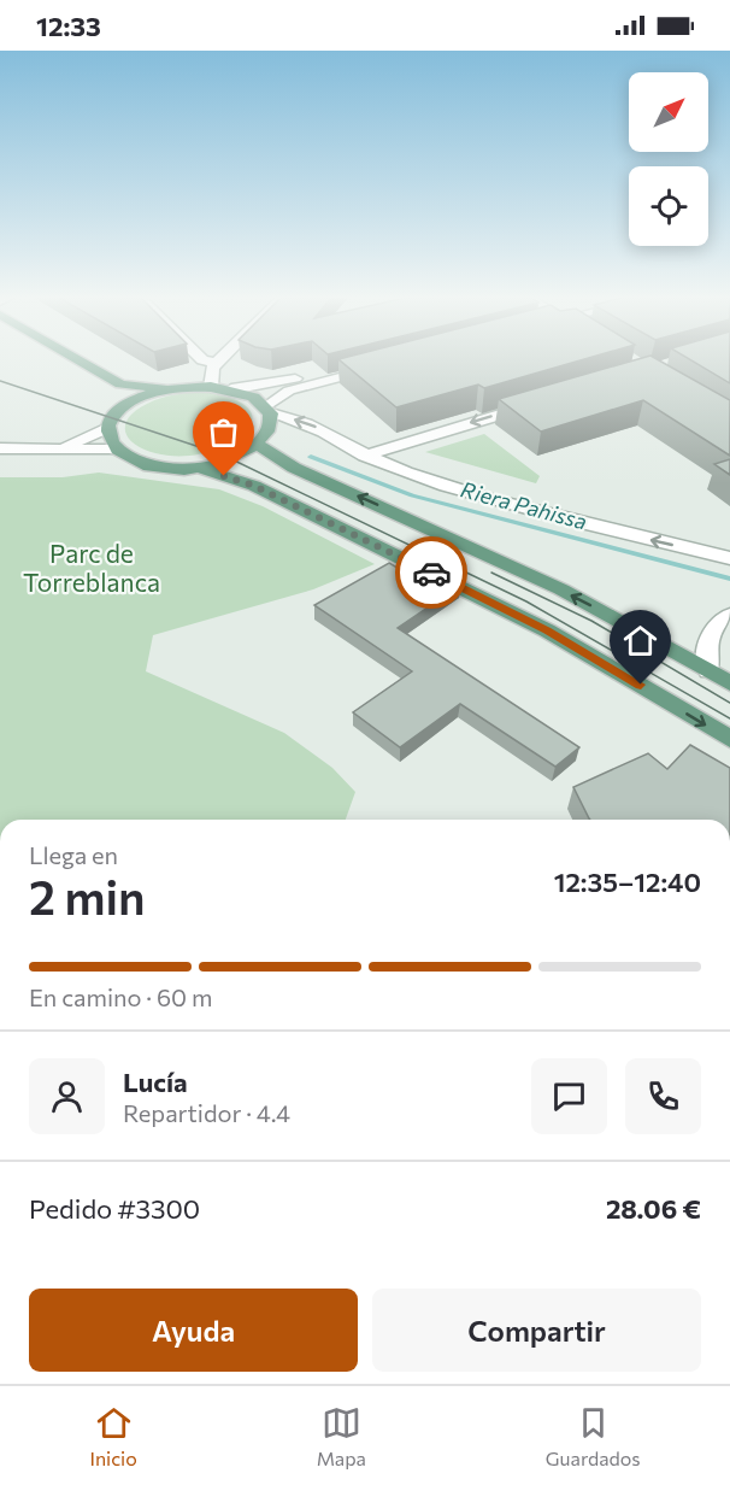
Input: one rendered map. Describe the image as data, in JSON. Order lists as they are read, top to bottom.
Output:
{
  "water": ["Riera Pahissa"],
  "parks": ["Parc de Torreblanca"],
  "north": "top right",
  "page": {
    "status": "12:33",
    "heading": ["2 min", "Llega en", "12:35–12:40"],
    "panel": [
      "Lucía",
      "Repartidor · 4.4",
      "Pedido #3300",
      "28.06 €"
    ],
    "bar": "En camino · 60 m",
    "buttons": ["Ayuda", "Compartir"],
    "tabs": ["Inicio", "Mapa", "Guardados"]
  }
}
